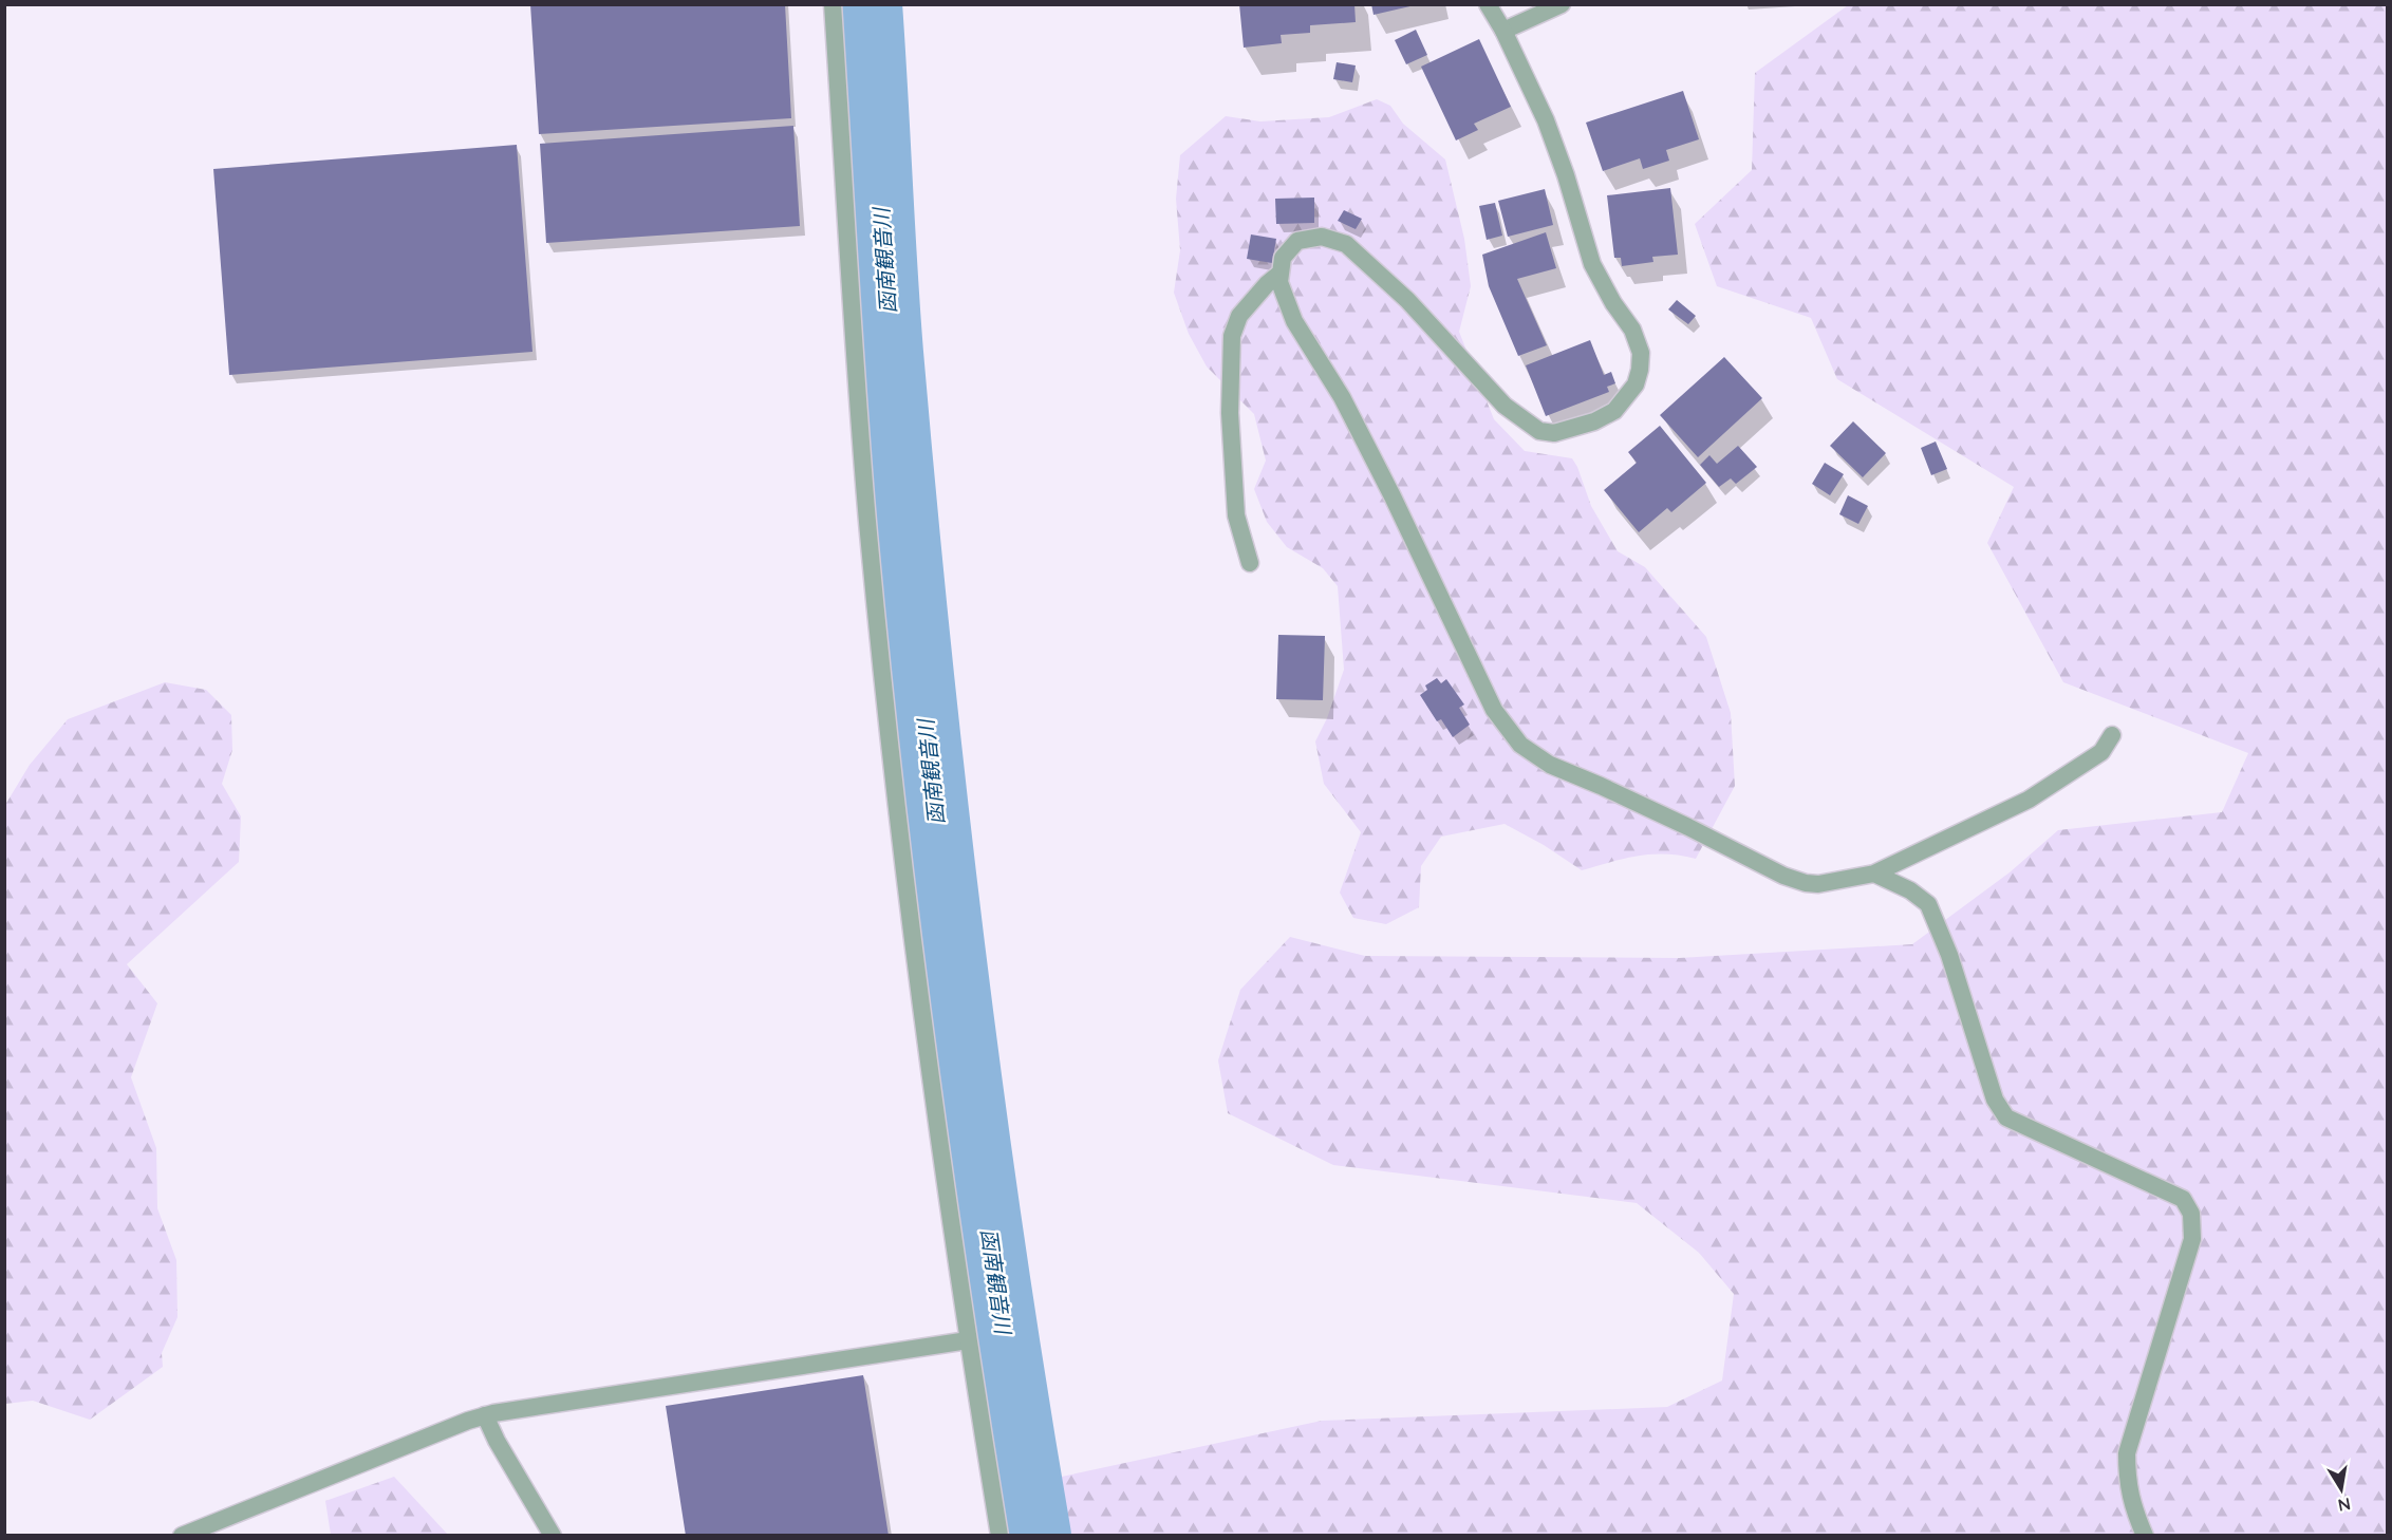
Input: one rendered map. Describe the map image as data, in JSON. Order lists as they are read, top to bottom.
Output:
{
  "water": ["函南観音川"],
  "north": "bottom"
}
